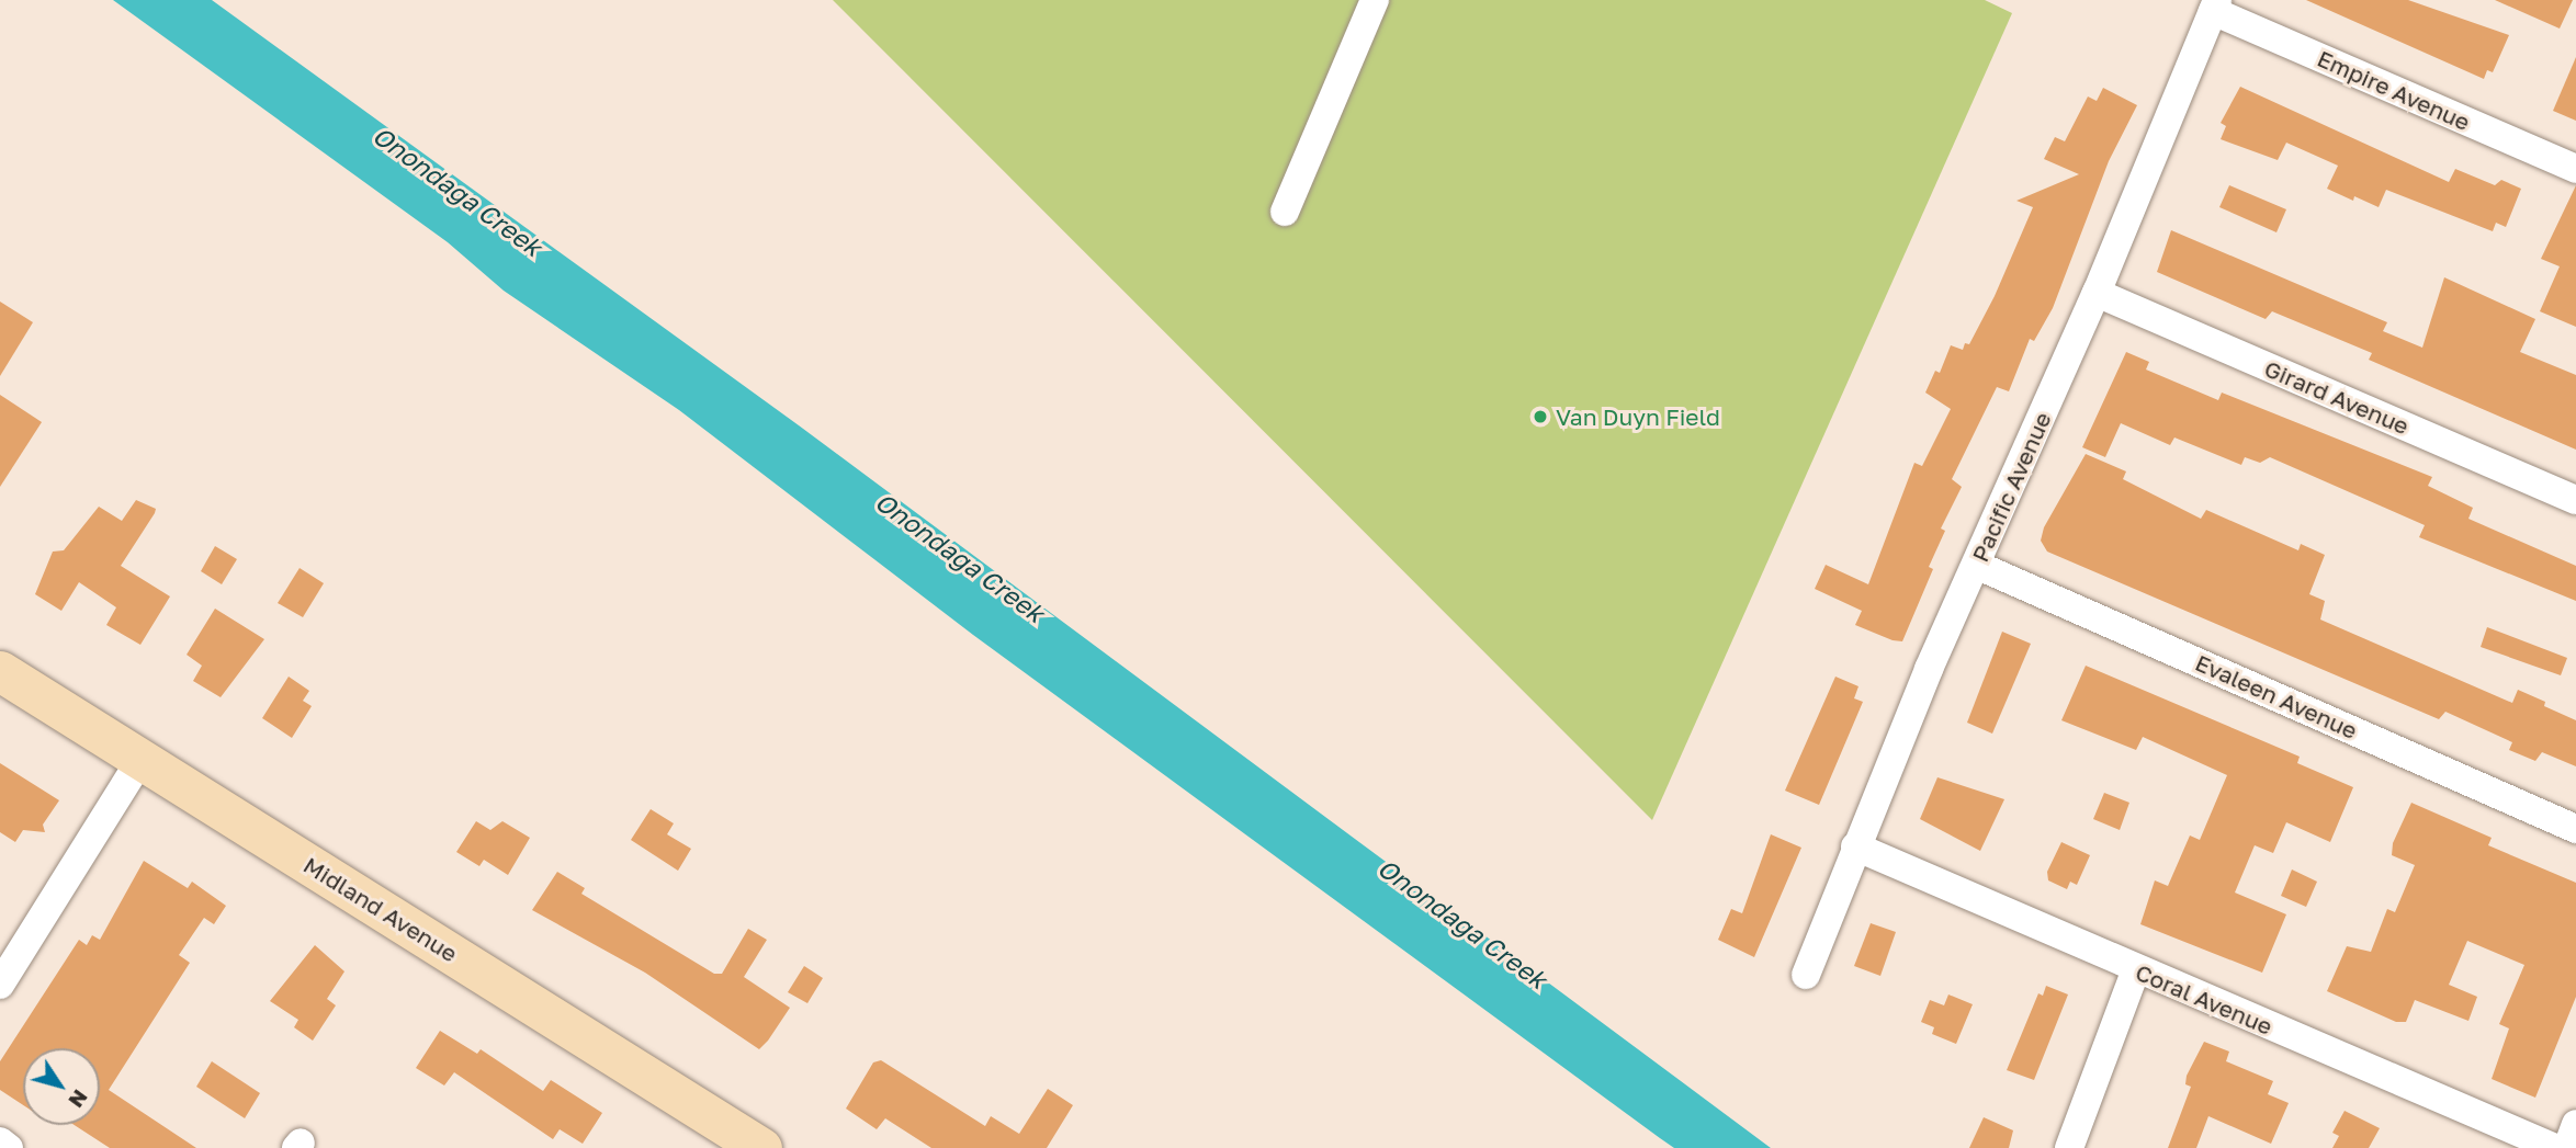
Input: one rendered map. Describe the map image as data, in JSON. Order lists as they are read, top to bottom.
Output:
{
  "streets": {
    "street": [
      "Empire Avenue",
      "Girard Avenue",
      "Pacific Avenue",
      "Evaleen Avenue",
      "Midland Avenue",
      "Coral Avenue"
    ]
  },
  "crossings": [
    ["Empire Avenue", "Pacific Avenue"],
    ["Girard Avenue", "Pacific Avenue"],
    ["Pacific Avenue", "Evaleen Avenue"],
    ["Pacific Avenue", "Coral Avenue"]
  ],
  "water": ["Onondaga Creek"],
  "places": ["Van Duyn Field"],
  "north": "bottom right"
}
